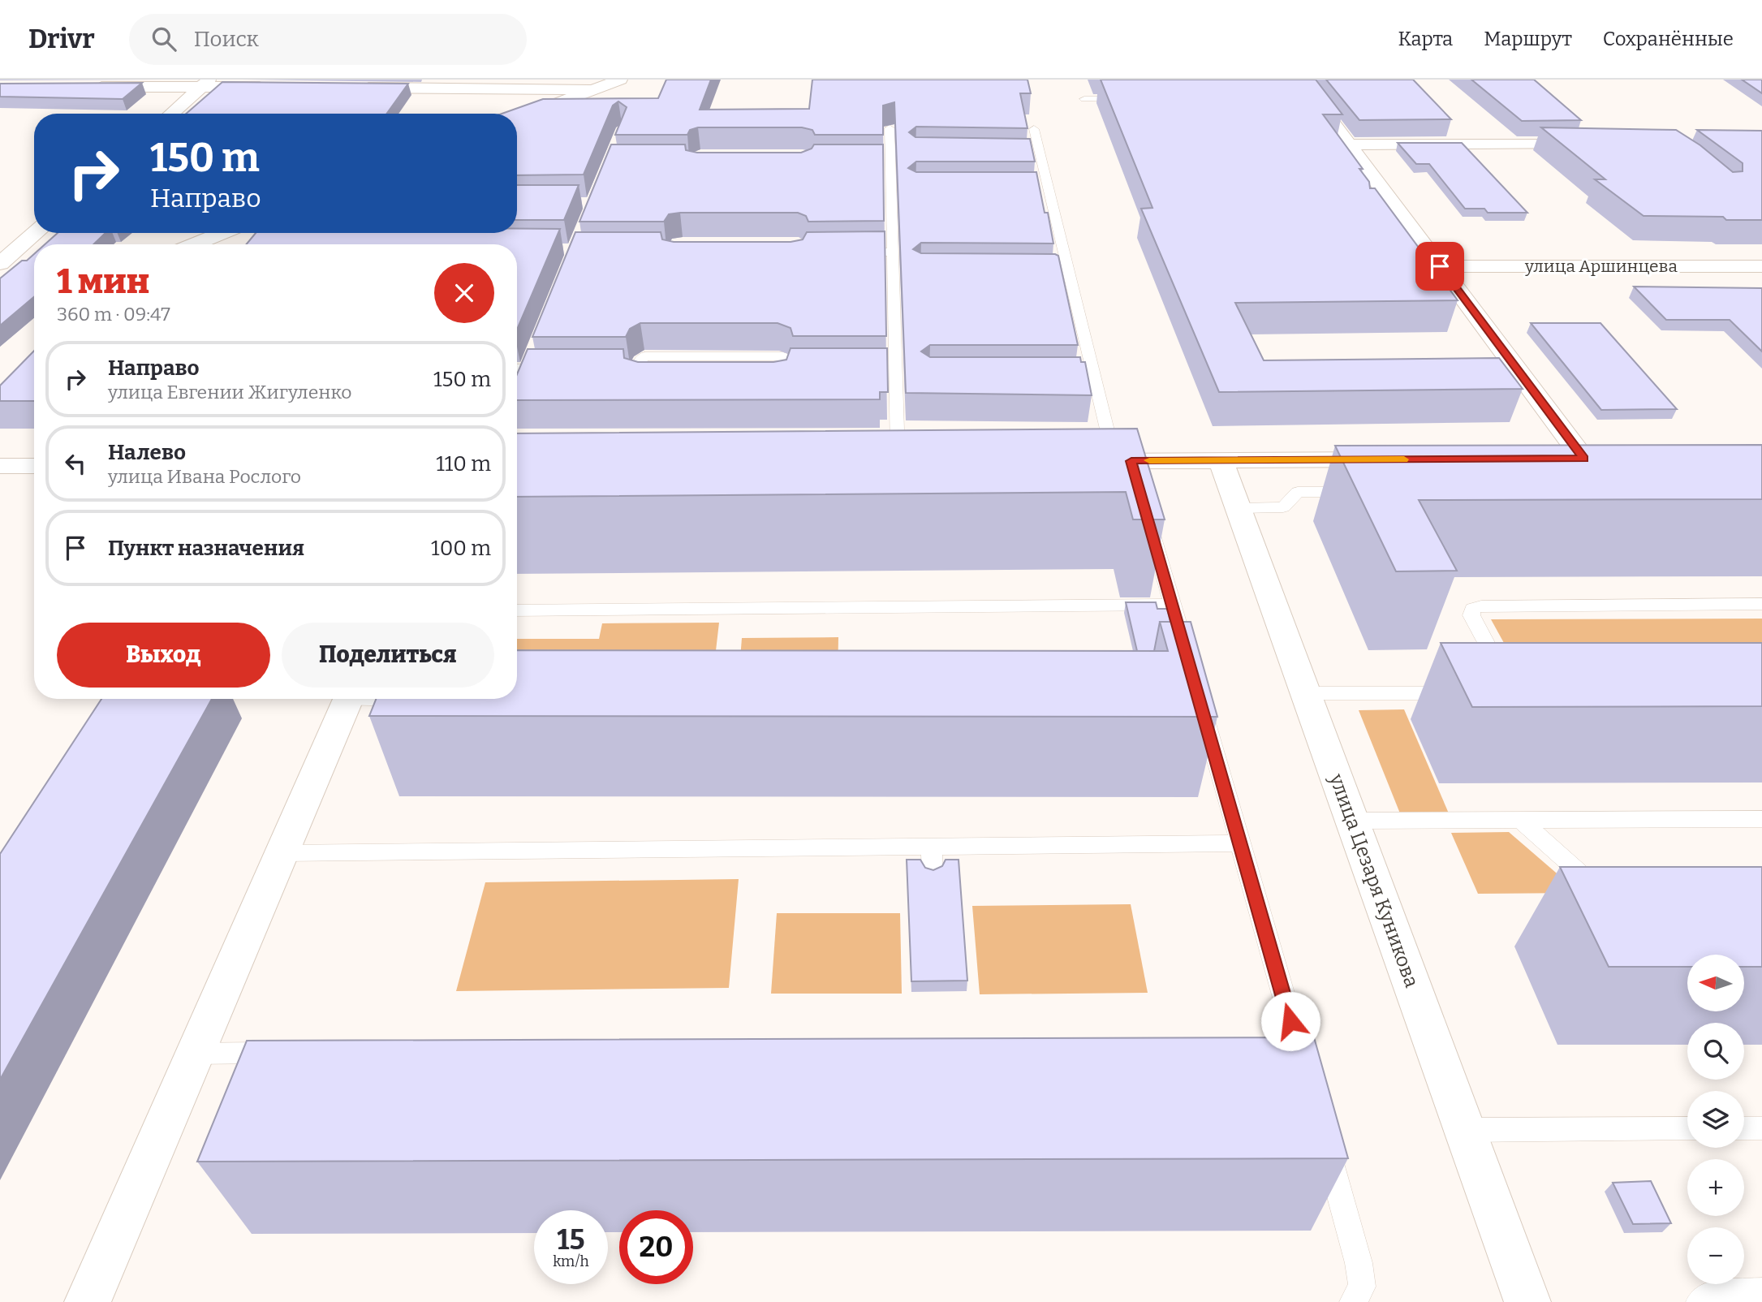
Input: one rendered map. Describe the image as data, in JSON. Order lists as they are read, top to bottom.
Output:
{
  "streets": {
    "street": ["улица Аршинцева", "улица Цезаря Куникова"]
  },
  "north": "left",
  "page": {
    "header": "Drivr",
    "search": "Поиск",
    "nav": ["Карта", "Маршрут", "Сохранённые"],
    "turn": ["150 m", "Направо"],
    "heading": ["1 мин", "360 m · 09:47"],
    "list": [
      {
        "name": "Направо",
        "note": "улица Евгении Жигуленко",
        "value": "150 m"
      },
      {
        "name": "Налево",
        "note": "улица Ивана Рослого",
        "value": "110 m"
      },
      {
        "name": "Пункт назначения",
        "value": "100 m"
      }
    ],
    "buttons": ["Выход", "Поделиться"],
    "map_buttons": ["+", "−"],
    "speed": "15 km/h",
    "limit": "20"
  }
}
